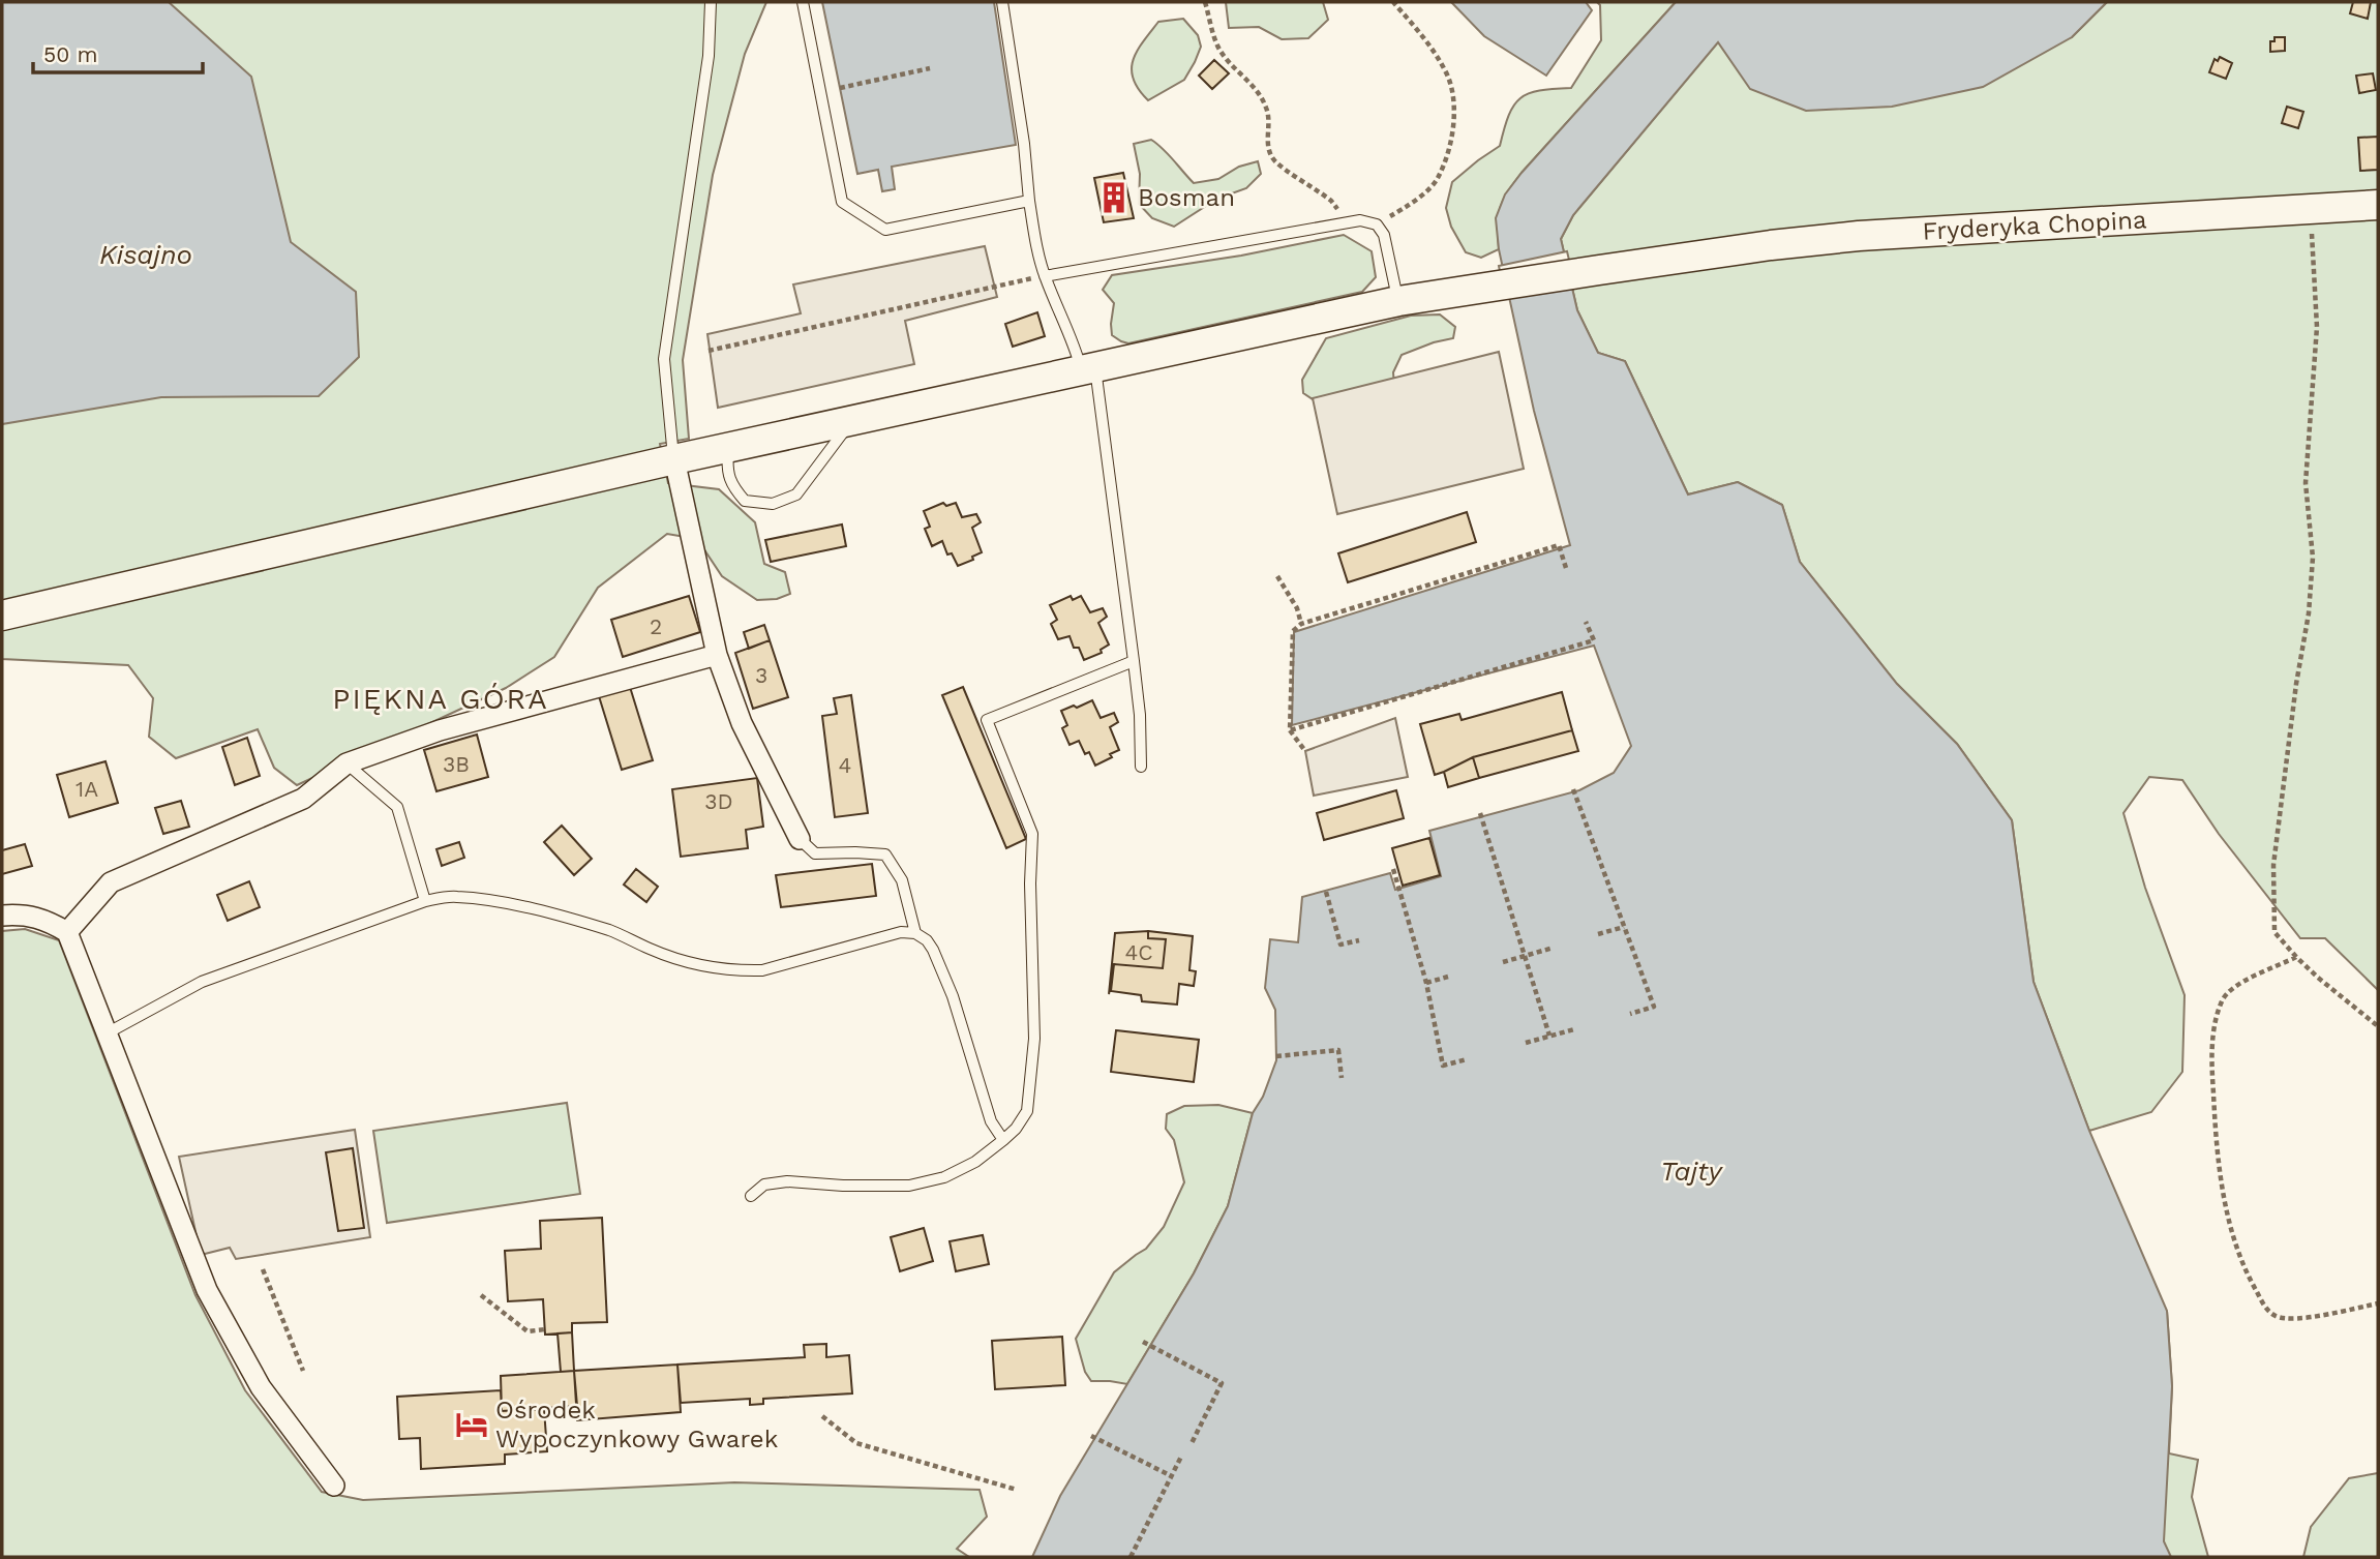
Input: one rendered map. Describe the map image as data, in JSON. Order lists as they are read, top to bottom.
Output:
{
  "streets": {
    "main road": ["Fryderyka Chopina"]
  },
  "districts": ["PIĘKNA GÓRA"],
  "water": ["Kisajno", "Tajty"],
  "places": {
    "building": ["Bosman"],
    "hotel": ["Ośrodek Wypoczynkowy Gwarek"]
  },
  "house_numbers": [
    "2",
    "3",
    "3B",
    "4",
    "1A",
    "3D",
    "4C"
  ],
  "scale_bar": "50 m"
}
